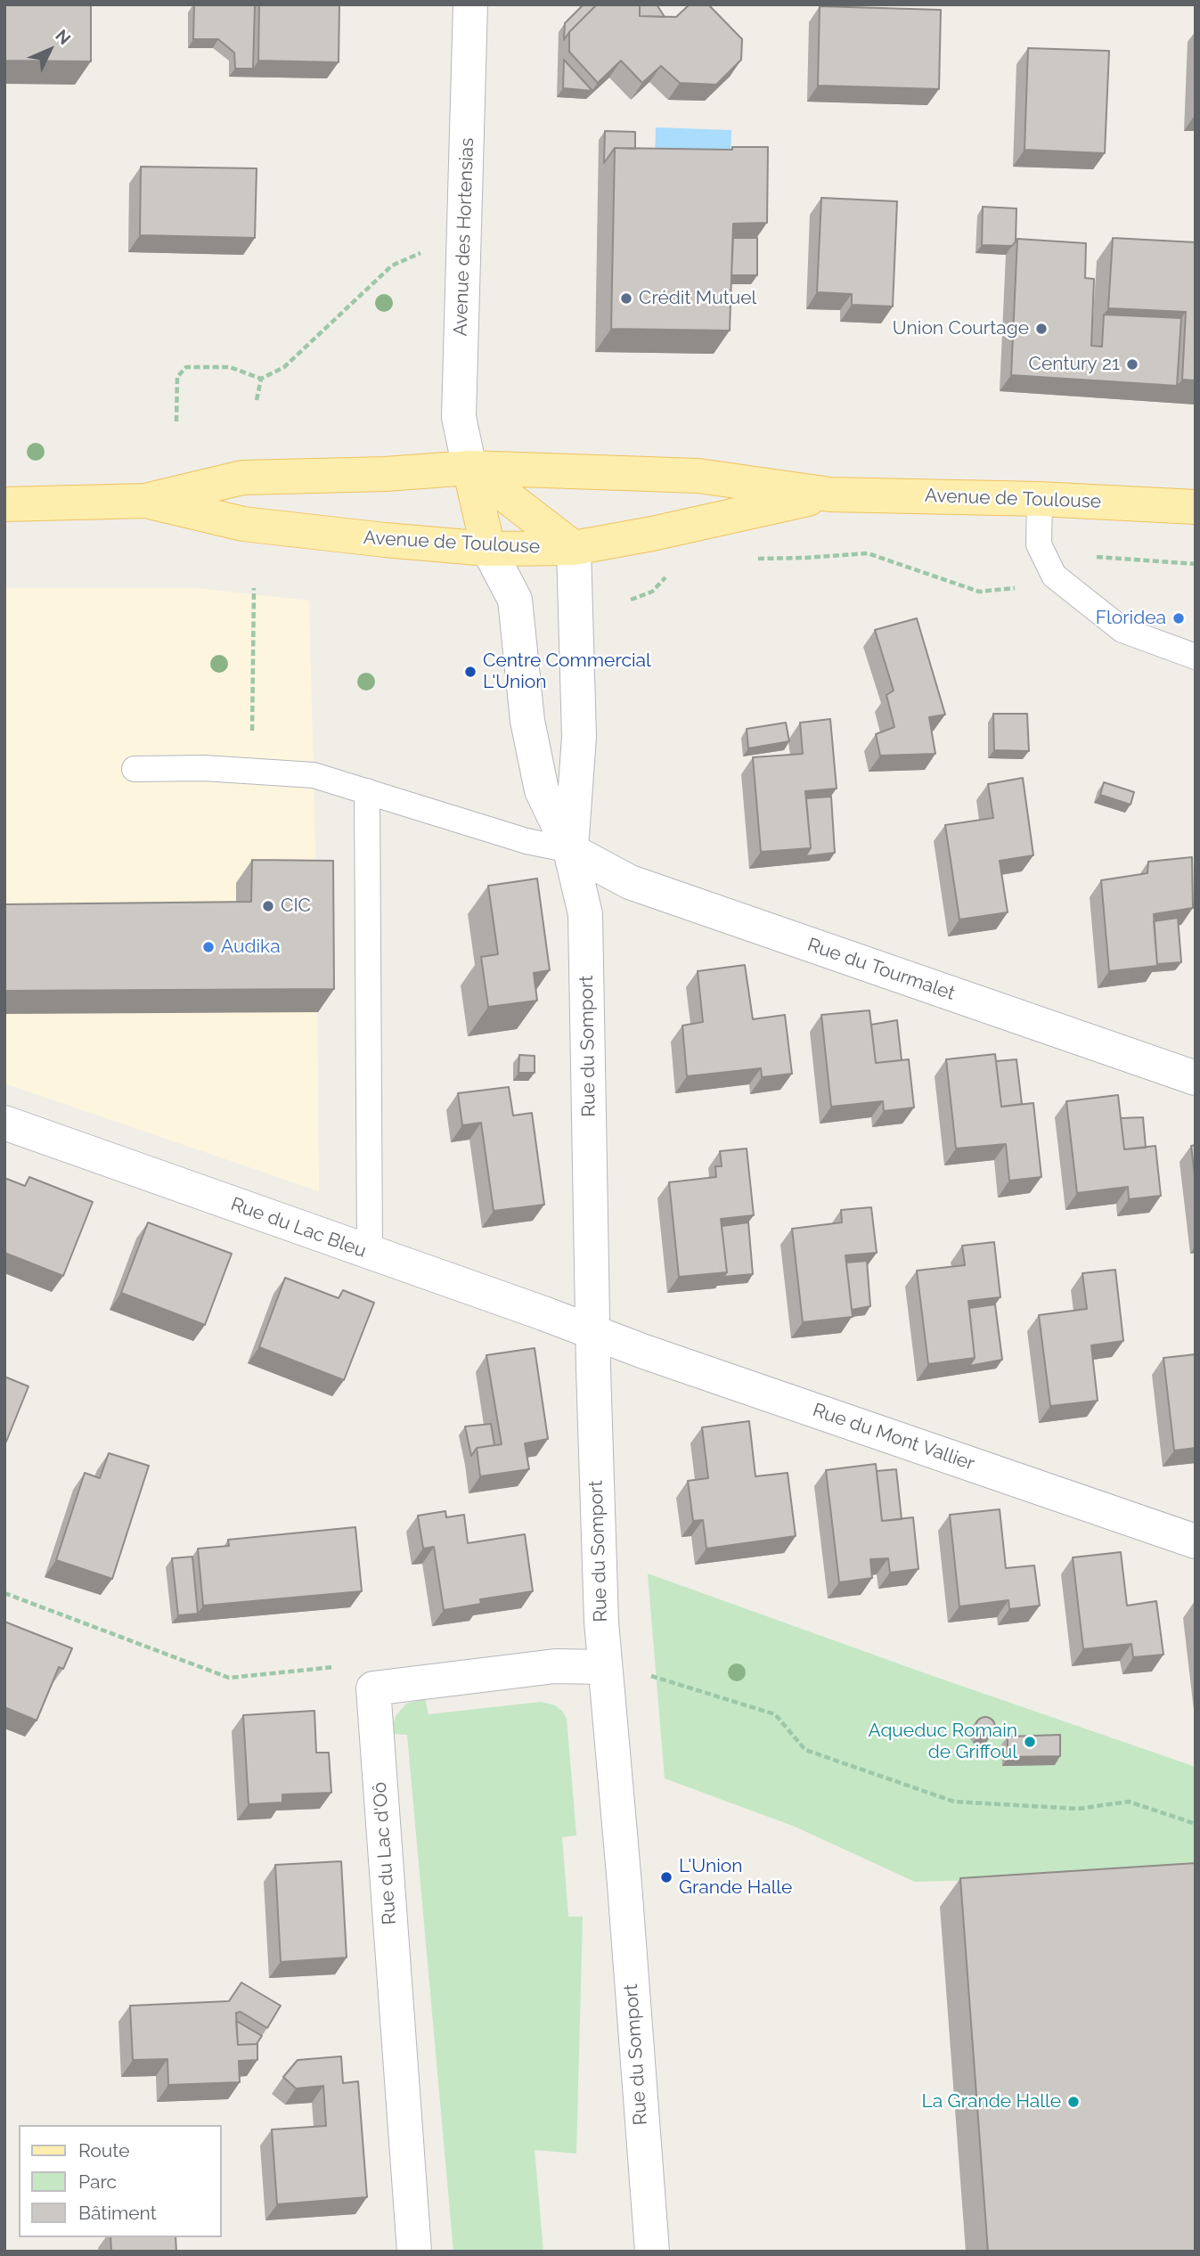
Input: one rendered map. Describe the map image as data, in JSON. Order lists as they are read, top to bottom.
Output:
{
  "streets": {
    "main road": ["Avenue de Toulouse"],
    "street": [
      "Avenue des Hortensias",
      "Rue du Tourmalet",
      "Rue du Somport",
      "Rue du Lac Bleu",
      "Rue du Mont Vallier",
      "Rue du Lac d'Oô"
    ]
  },
  "crossings": [
    ["Avenue des Hortensias", "Avenue de Toulouse"],
    ["Avenue de Toulouse", "Rue du Somport"],
    ["Rue du Tourmalet", "Rue du Somport"],
    ["Rue du Somport", "Rue du Lac Bleu"],
    ["Rue du Somport", "Rue du Mont Vallier"],
    ["Rue du Lac Bleu", "Rue du Mont Vallier"]
  ],
  "places": [
    "Crédit Mutuel",
    "Union Courtage",
    "Century 21",
    "Floridea",
    "Centre Commercial L'Union",
    "CIC",
    "Audika",
    "Aqueduc Romain de Griffoul",
    "L'Union Grande Halle",
    "La Grande Halle"
  ],
  "legend": ["Route", "Parc", "Bâtiment"],
  "north": "top right"
}
